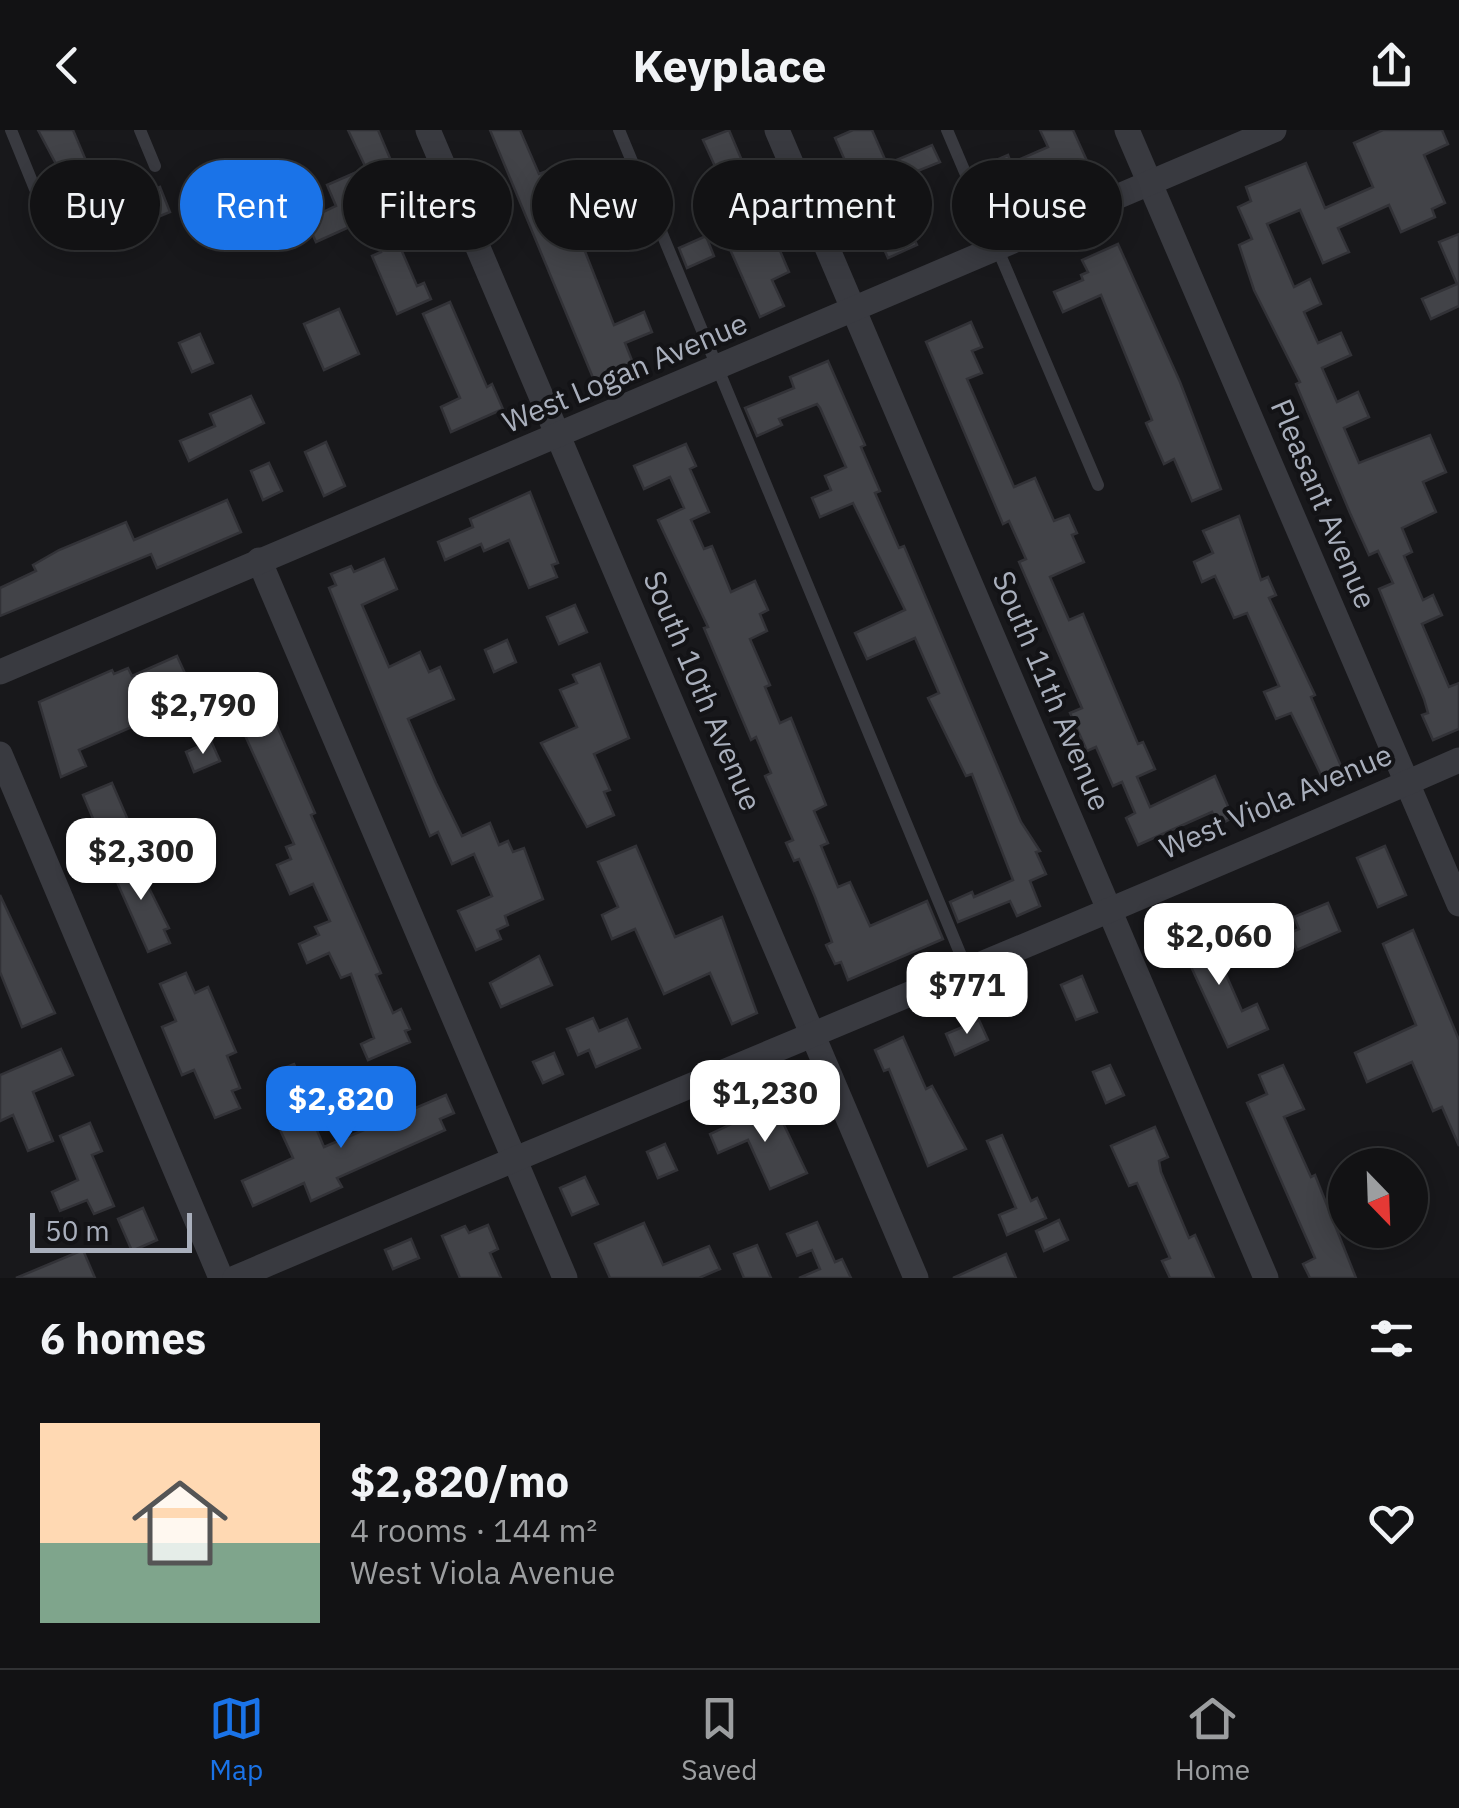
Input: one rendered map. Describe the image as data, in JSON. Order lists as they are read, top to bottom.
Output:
{
  "streets": {
    "street": [
      "West Logan Avenue",
      "Pleasant Avenue",
      "South 10th Avenue",
      "South 11th Avenue",
      "West Viola Avenue"
    ]
  },
  "crossings": [
    ["West Logan Avenue", "Pleasant Avenue"],
    ["West Logan Avenue", "South 10th Avenue"],
    ["West Logan Avenue", "South 11th Avenue"],
    ["Pleasant Avenue", "West Viola Avenue"],
    ["South 10th Avenue", "West Viola Avenue"],
    ["South 11th Avenue", "West Viola Avenue"]
  ],
  "scale_bar": "50 m",
  "north": "bottom right",
  "page": {
    "header": "Keyplace",
    "chip": [
      "Buy",
      "Rent",
      "Filters",
      "New",
      "Apartment",
      "House"
    ],
    "price": [
      "$2,790",
      "$2,300",
      "$2,060",
      "$771",
      "$1,230",
      "$2,820"
    ],
    "scale": "50 m",
    "heading": "6 homes",
    "list": [
      {
        "name": "$2,820/mo",
        "note": "4 rooms · 144 m² · West Viola Avenue"
      }
    ],
    "tabs": ["Map", "Saved", "Home"]
  }
}
